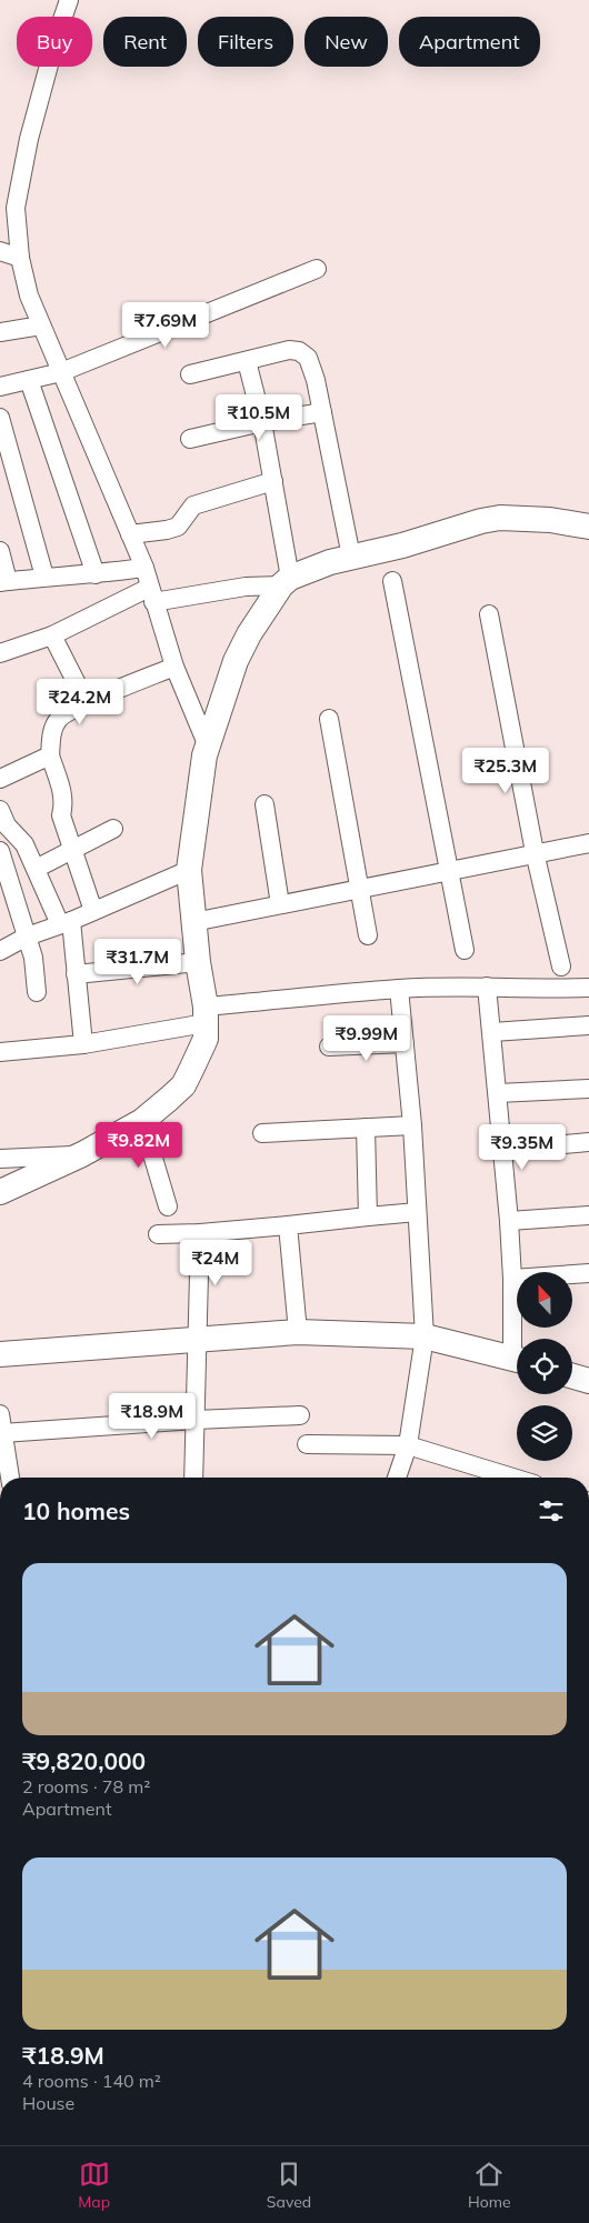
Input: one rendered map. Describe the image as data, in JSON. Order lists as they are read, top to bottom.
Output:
{
  "north": "top",
  "page": {
    "chip": [
      "Buy",
      "Rent",
      "Filters",
      "New",
      "Apartment"
    ],
    "price": [
      "₹7.69M",
      "₹10.5M",
      "₹24.2M",
      "₹25.3M",
      "₹31.7M",
      "₹9.99M",
      "₹9.82M",
      "₹9.35M",
      "₹24M",
      "₹18.9M"
    ],
    "heading": "10 homes",
    "list": [
      {
        "name": "₹9,820,000",
        "note": "2 rooms · 78 m² · Apartment"
      },
      {
        "name": "₹18.9M",
        "note": "4 rooms · 140 m² · House"
      }
    ],
    "tabs": ["Map", "Saved", "Home"]
  }
}
